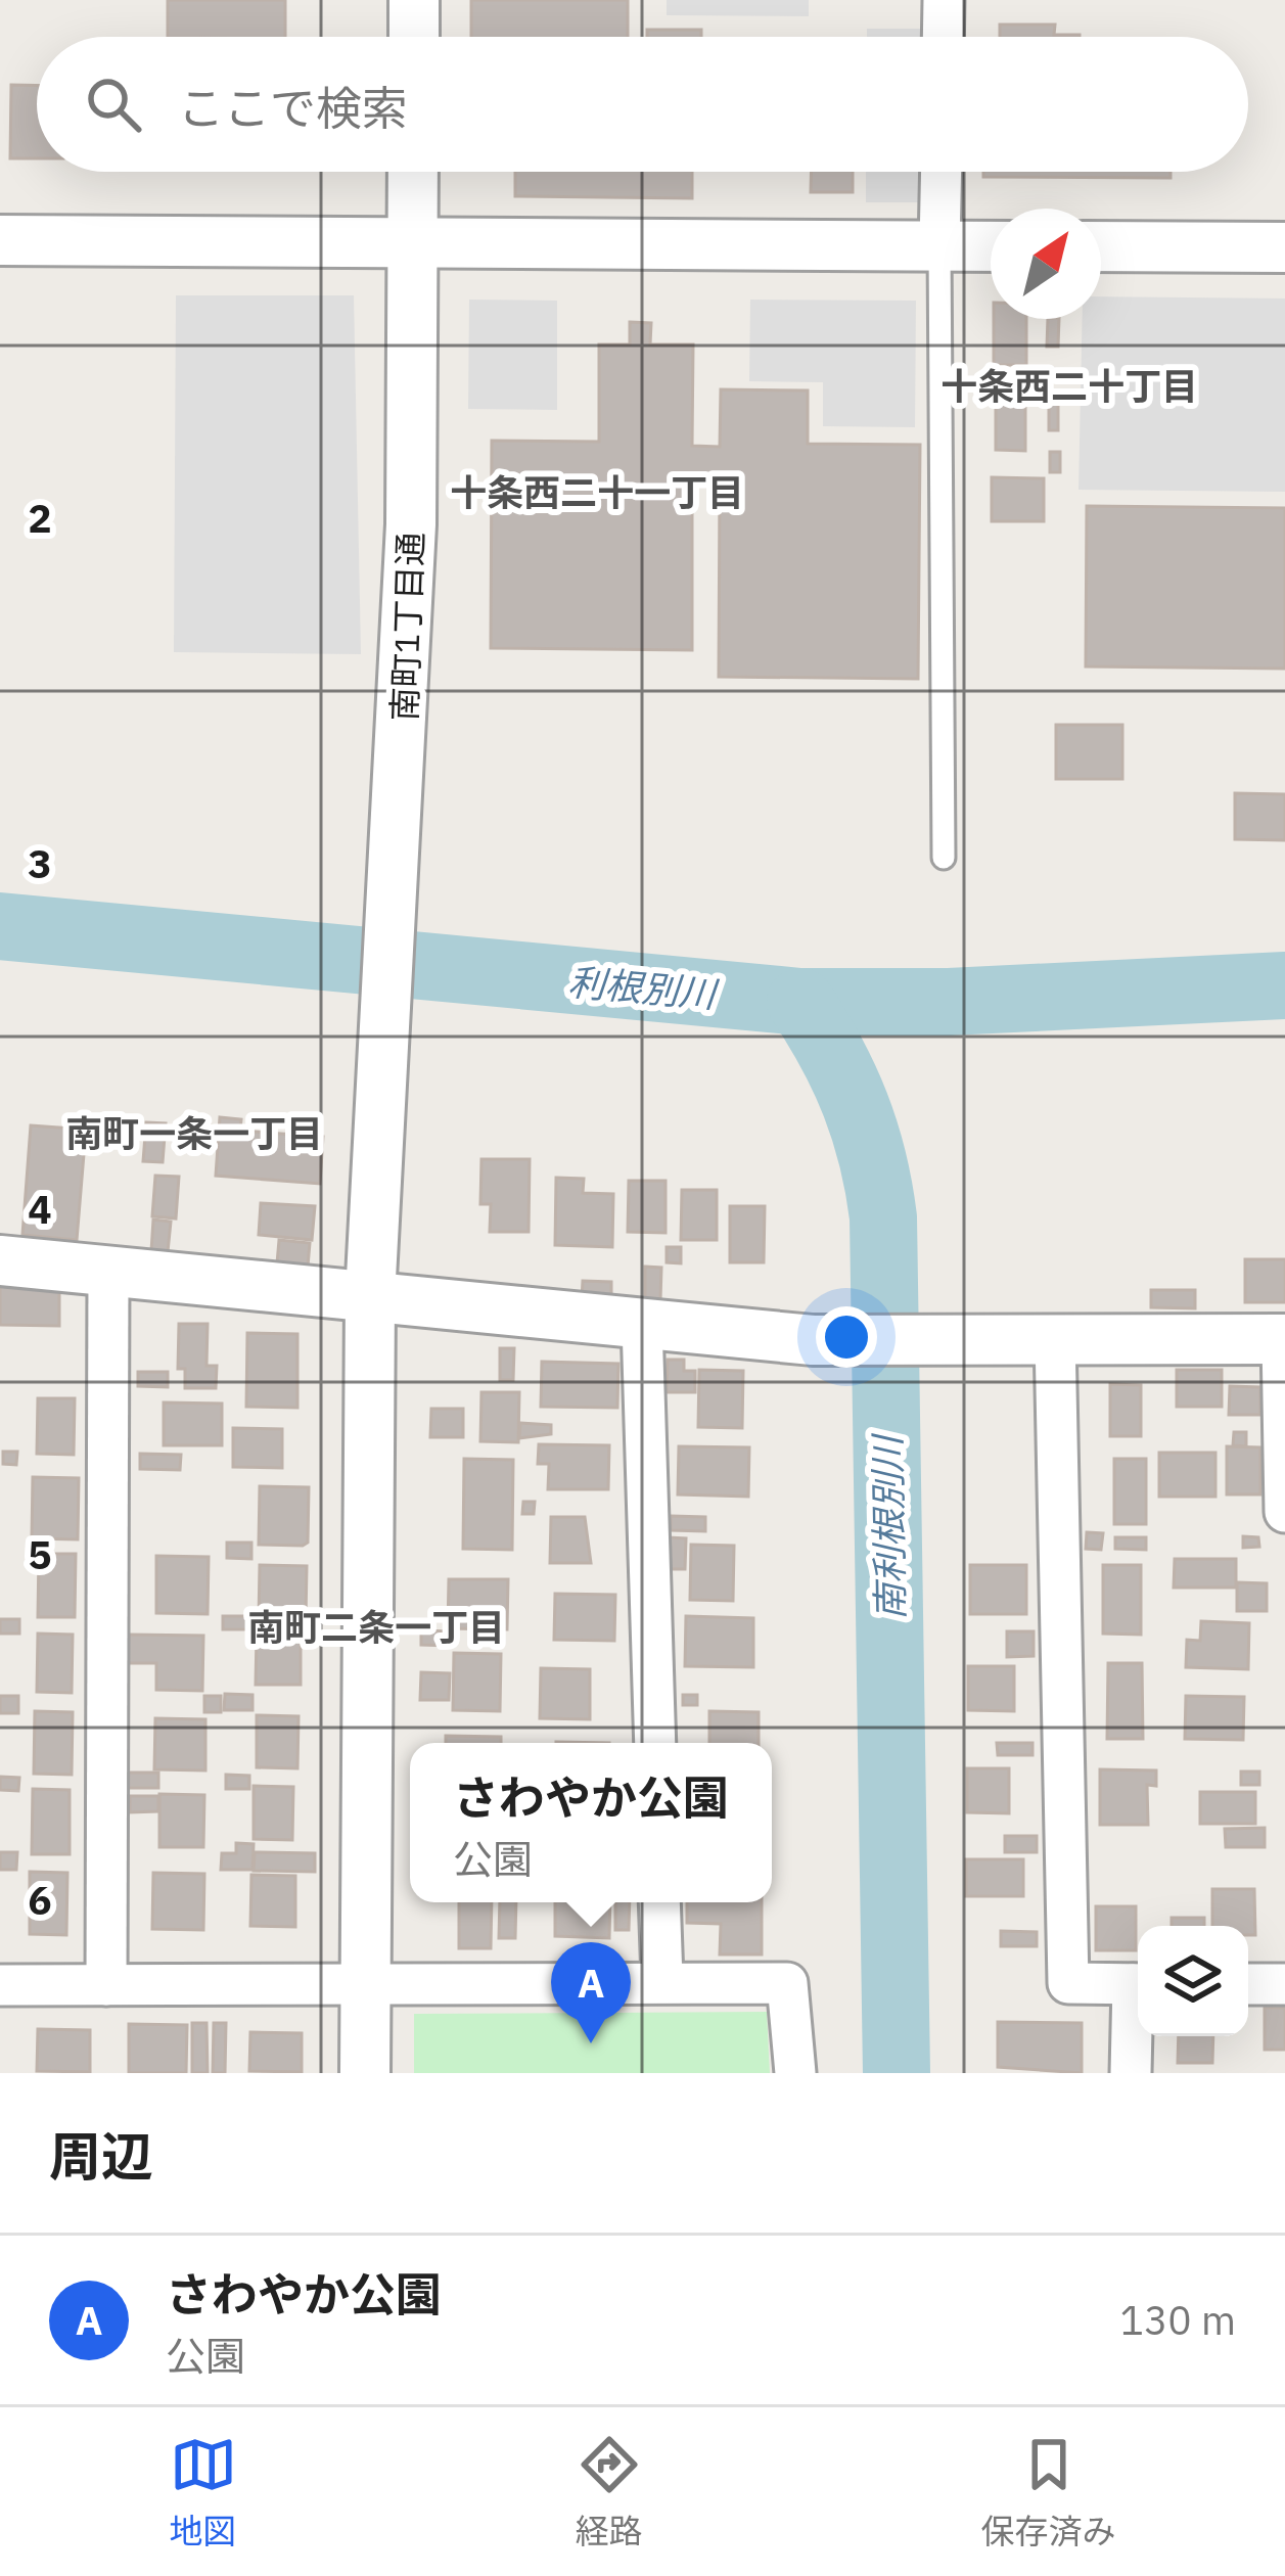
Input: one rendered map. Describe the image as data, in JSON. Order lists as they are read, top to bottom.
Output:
{
  "streets": {
    "street": ["南町1丁目通"]
  },
  "districts": [
    "十条西二十丁目",
    "十条西二十一丁目",
    "南町一条一丁目",
    "南町二条一丁目"
  ],
  "water": ["利根別川", "南利根別川"],
  "north": "top right",
  "page": {
    "search": "ここで検索",
    "popup": ["さわやか公園", "公園"],
    "pins": "A",
    "heading": "周辺",
    "list": [
      {
        "mark": "A",
        "name": "さわやか公園",
        "note": "公園",
        "value": "130 m"
      }
    ],
    "nav": ["地図", "経路", "保存済み"]
  },
  "grid": {
    "rows": [
      "2",
      "3",
      "4",
      "5",
      "6"
    ]
  }
}
